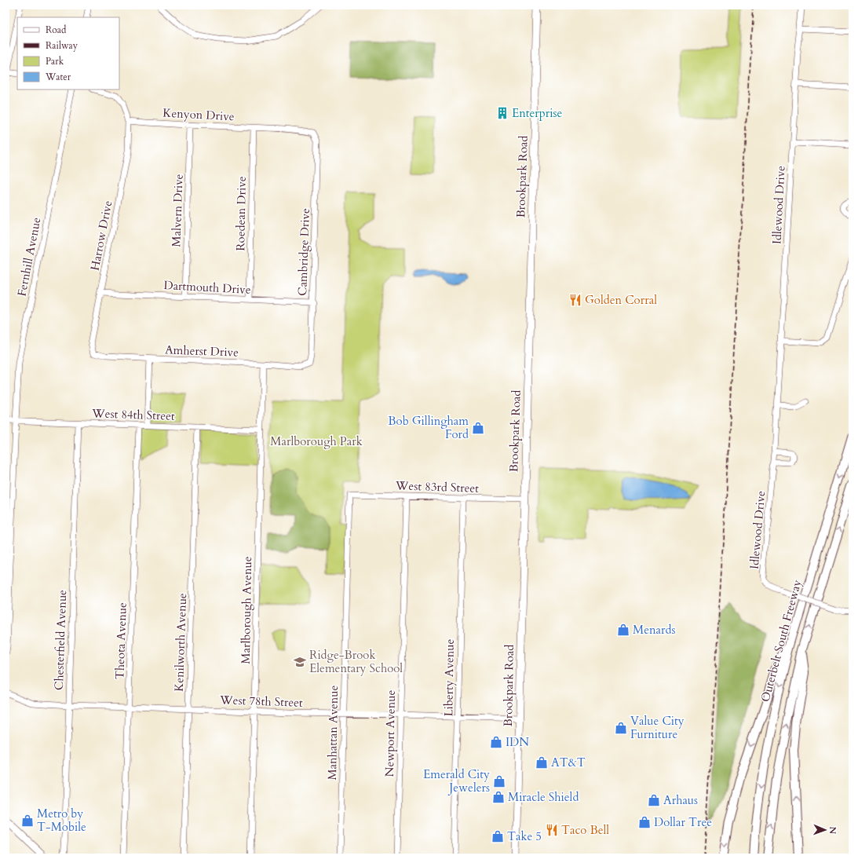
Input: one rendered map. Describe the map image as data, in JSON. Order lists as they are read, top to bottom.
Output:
{
  "streets": {
    "highway": ["Outerbelt South Freeway"],
    "main road": ["Brookpark Road"],
    "street": [
      "Kenyon Drive",
      "Idlewood Drive",
      "Malvern Drive",
      "Roedean Drive",
      "Harrow Drive",
      "Cambridge Drive",
      "Fernhill Avenue",
      "Dartmouth Drive",
      "Amherst Drive",
      "West 84th Street",
      "West 83rd Street",
      "Marlborough Avenue",
      "Chesterfield Avenue",
      "Theota Avenue",
      "Kenilworth Avenue",
      "Liberty Avenue",
      "West 78th Street",
      "Manhattan Avenue",
      "Newport Avenue"
    ]
  },
  "crossings": [
    ["Kenyon Drive", "Malvern Drive"],
    ["Kenyon Drive", "Roedean Drive"],
    ["Kenyon Drive", "Harrow Drive"],
    ["Kenyon Drive", "Cambridge Drive"],
    ["Brookpark Road", "West 83rd Street"],
    ["Brookpark Road", "West 78th Street"],
    ["Malvern Drive", "Dartmouth Drive"],
    ["Roedean Drive", "Dartmouth Drive"],
    ["Harrow Drive", "Dartmouth Drive"],
    ["Harrow Drive", "Amherst Drive"],
    ["Cambridge Drive", "Dartmouth Drive"],
    ["Cambridge Drive", "Amherst Drive"],
    ["Fernhill Avenue", "West 84th Street"],
    ["Amherst Drive", "Marlborough Avenue"],
    ["West 84th Street", "Marlborough Avenue"],
    ["West 84th Street", "Chesterfield Avenue"],
    ["West 84th Street", "Theota Avenue"],
    ["West 84th Street", "Kenilworth Avenue"],
    ["West 83rd Street", "Liberty Avenue"],
    ["West 83rd Street", "Manhattan Avenue"],
    ["West 83rd Street", "Newport Avenue"],
    ["Marlborough Avenue", "West 78th Street"],
    ["Chesterfield Avenue", "West 78th Street"],
    ["Theota Avenue", "West 78th Street"],
    ["Kenilworth Avenue", "West 78th Street"],
    ["Liberty Avenue", "West 78th Street"],
    ["West 78th Street", "Manhattan Avenue"],
    ["West 78th Street", "Newport Avenue"]
  ],
  "parks": ["Marlborough Park"],
  "places": {
    "building": ["Enterprise"],
    "restaurant": ["Golden Corral", "Taco Bell"],
    "shop": [
      "Bob Gillingham Ford",
      "Menards",
      "Value City Furniture",
      "IDN",
      "AT&T",
      "Emerald City Jewelers",
      "Miracle Shield",
      "Arhaus",
      "Metro by T-Mobile",
      "Dollar Tree",
      "Take 5"
    ],
    "school or university": ["Ridge-Brook Elementary School"]
  },
  "legend": [
    "Road",
    "Railway",
    "Park",
    "Water"
  ],
  "north": "right"
}
